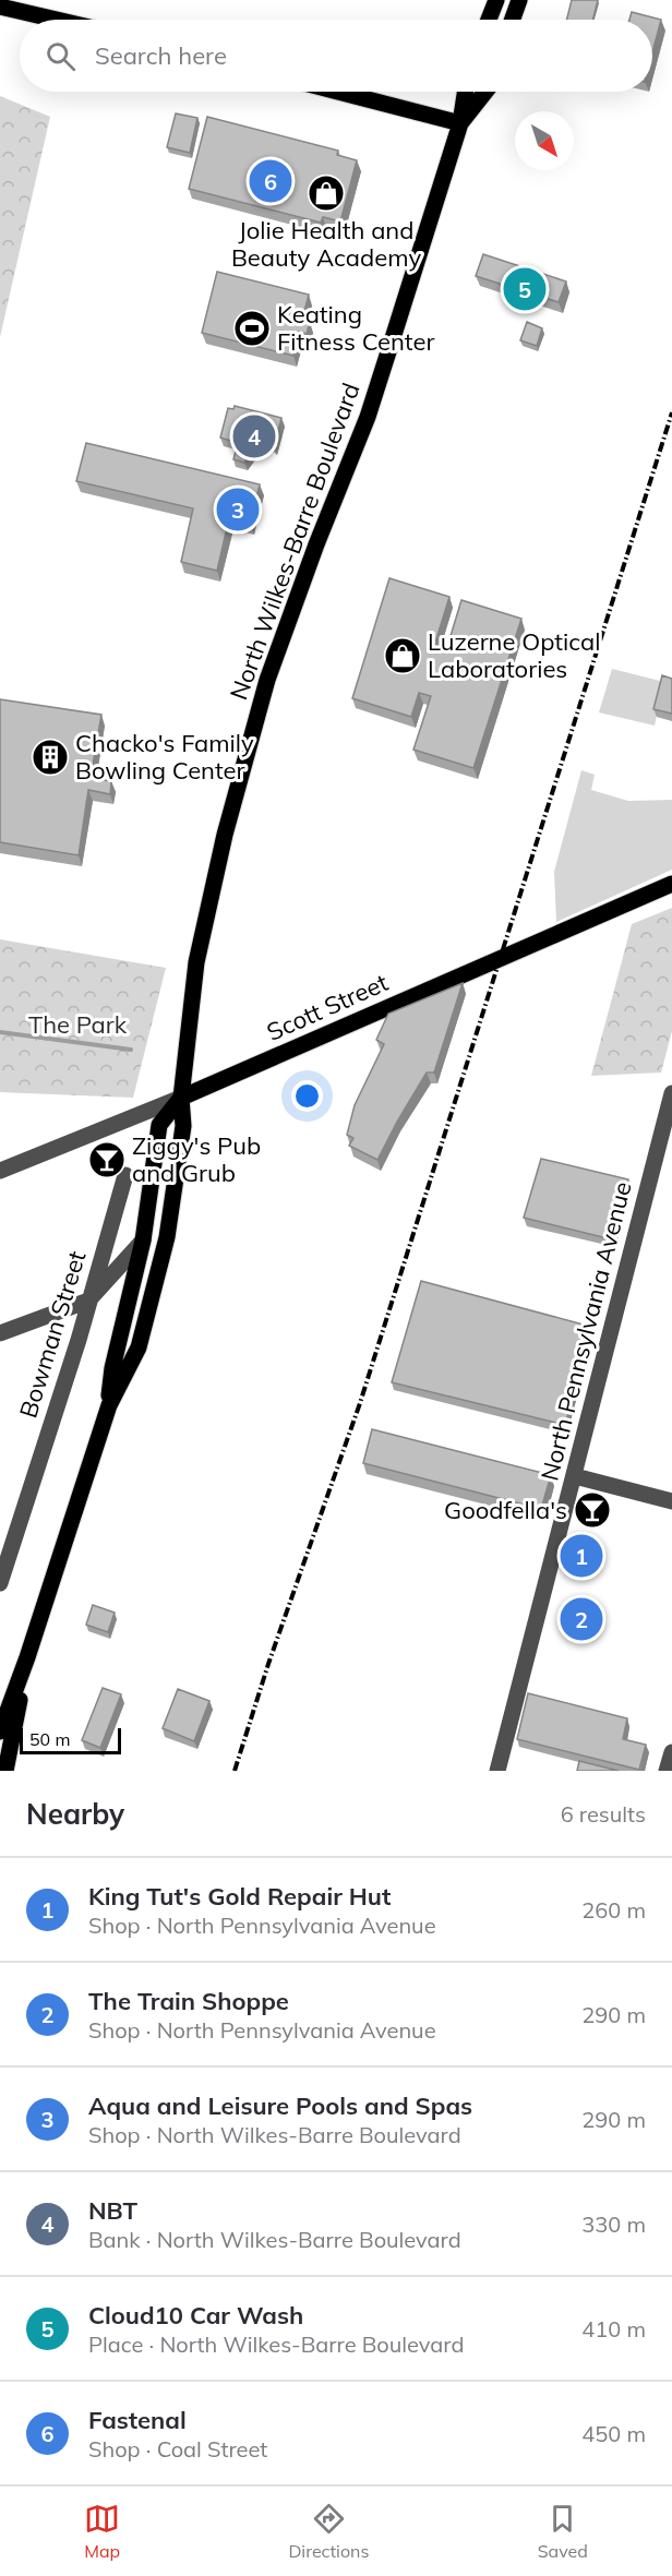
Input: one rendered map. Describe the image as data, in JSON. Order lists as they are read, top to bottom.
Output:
{
  "streets": {
    "main road": ["North Wilkes-Barre Boulevard", "Scott Street"],
    "street": ["North Pennsylvania Avenue", "Bowman Street"]
  },
  "crossings": [
    ["North Wilkes-Barre Boulevard", "Scott Street"]
  ],
  "parks": ["The Park"],
  "places": {
    "shop": ["Jolie Health and Beauty Academy", "Luzerne Optical Laboratories"],
    "sports": ["Keating Fitness Center"],
    "building": ["Chacko's Family Bowling Center"],
    "bar": ["Ziggy's Pub and Grub", "Goodfella's"]
  },
  "scale_bar": "50 m",
  "north": "bottom right",
  "page": {
    "search": "Search here",
    "pins": [
      "6",
      "5",
      "4",
      "3",
      "1",
      "2"
    ],
    "scale": "50 m",
    "heading": ["Nearby", "6 results"],
    "list": [
      {
        "mark": "1",
        "name": "King Tut's Gold Repair Hut",
        "note": "Shop · North Pennsylvania Avenue",
        "value": "260 m"
      },
      {
        "mark": "2",
        "name": "The Train Shoppe",
        "note": "Shop · North Pennsylvania Avenue",
        "value": "290 m"
      },
      {
        "mark": "3",
        "name": "Aqua and Leisure Pools and Spas",
        "note": "Shop · North Wilkes-Barre Boulevard",
        "value": "290 m"
      },
      {
        "mark": "4",
        "name": "NBT",
        "note": "Bank · North Wilkes-Barre Boulevard",
        "value": "330 m"
      },
      {
        "mark": "5",
        "name": "Cloud10 Car Wash",
        "note": "Place · North Wilkes-Barre Boulevard",
        "value": "410 m"
      },
      {
        "mark": "6",
        "name": "Fastenal",
        "note": "Shop · Coal Street",
        "value": "450 m"
      }
    ],
    "nav": ["Map", "Directions", "Saved"]
  }
}
